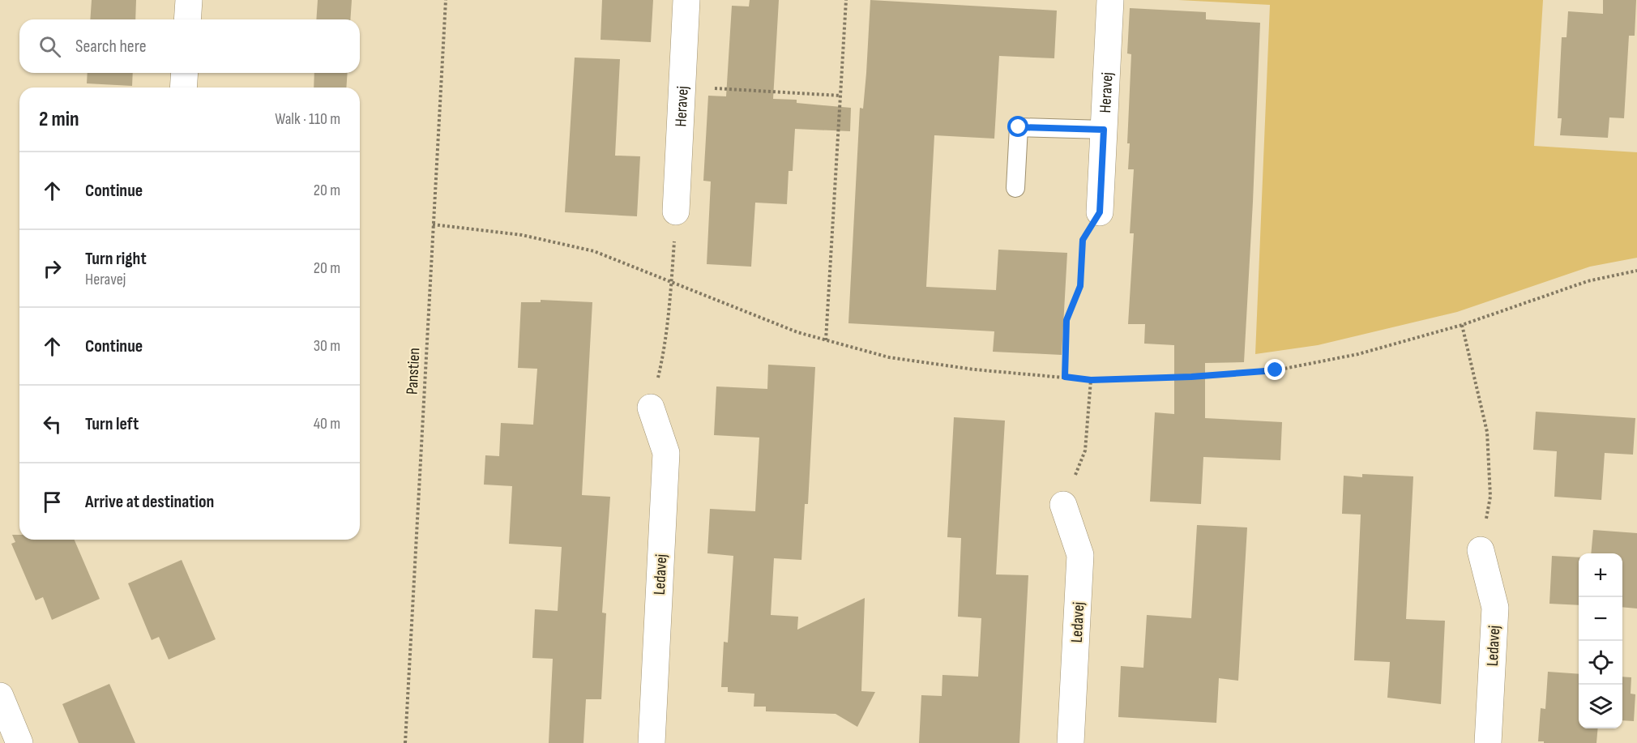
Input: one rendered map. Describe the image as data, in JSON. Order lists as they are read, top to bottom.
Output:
{
  "streets": {
    "street": ["Heravej", "Ledavej"],
    "path": ["Panstien"]
  },
  "page": {
    "search": "Search here",
    "heading": ["2 min", "Walk · 110 m"],
    "list": [
      ["Continue", "20 m"],
      ["Turn right", "Heravej", "20 m"],
      ["Continue", "30 m"],
      ["Turn left", "40 m"],
      "Arrive at destination"
    ],
    "map_buttons": ["+", "−"]
  }
}
